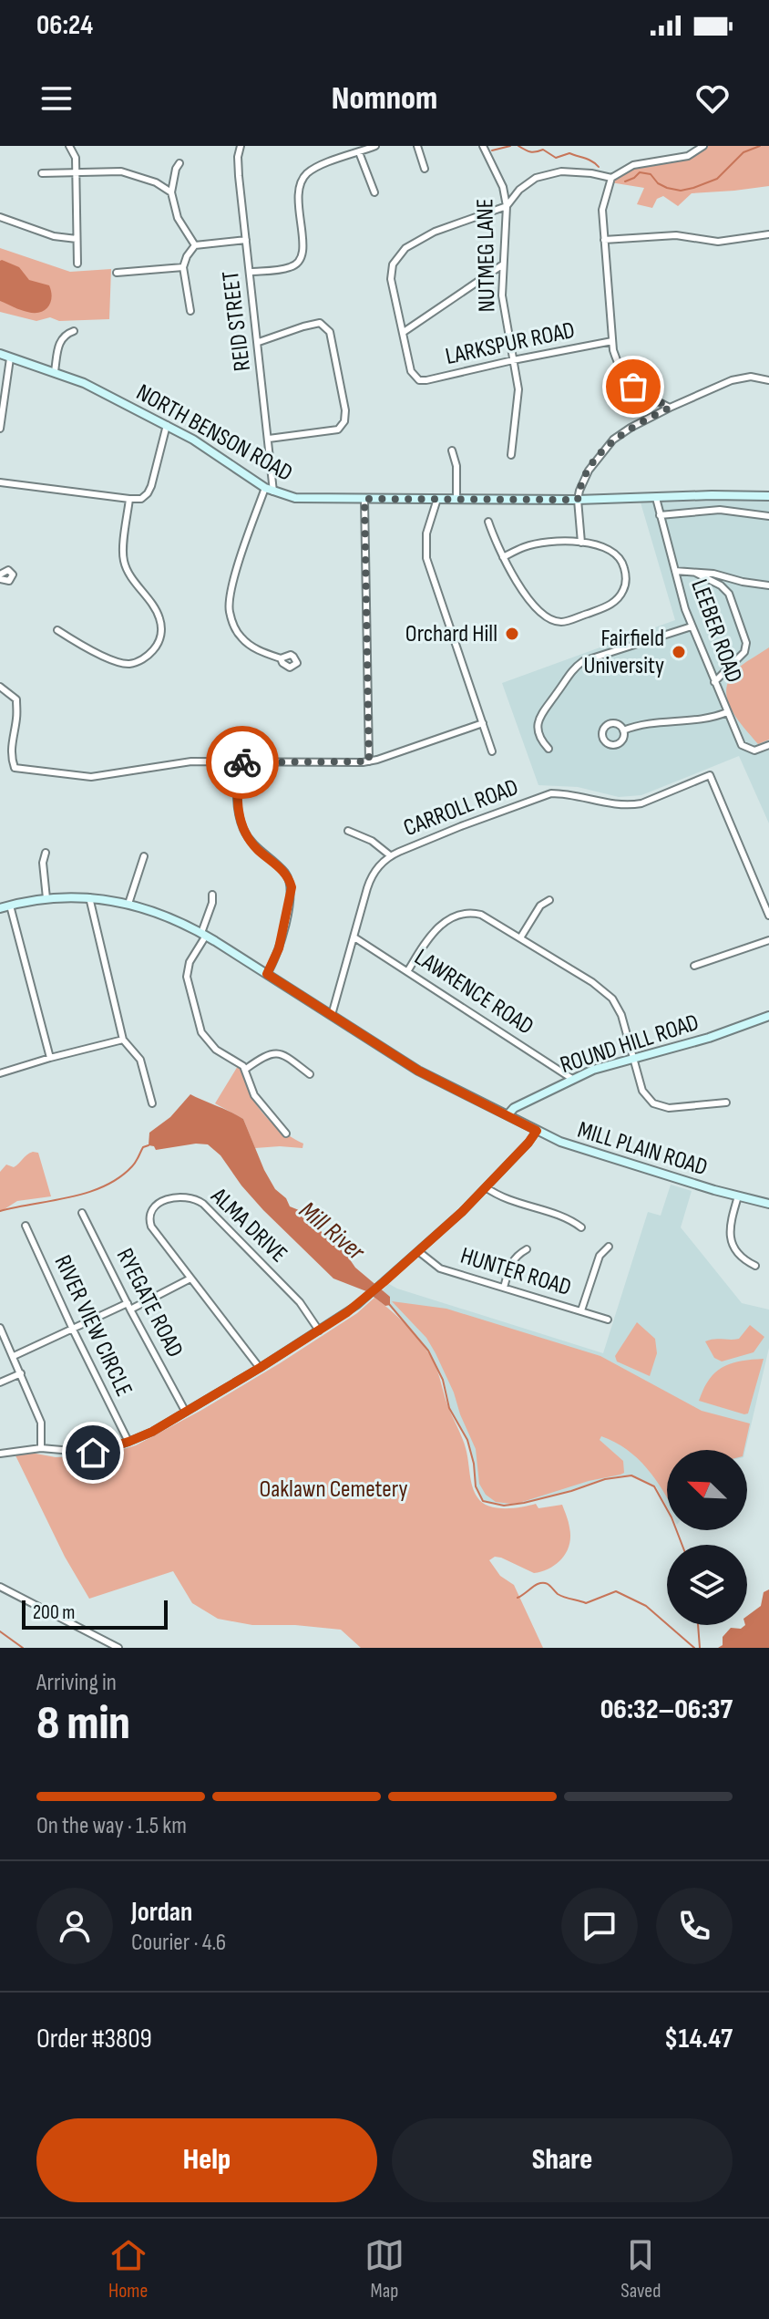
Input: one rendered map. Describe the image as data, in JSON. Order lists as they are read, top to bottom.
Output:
{
  "streets": {
    "main road": ["NORTH BENSON ROAD", "ROUND HILL ROAD", "MILL PLAIN ROAD"],
    "street": [
      "NUTMEG LANE",
      "REID STREET",
      "LARKSPUR ROAD",
      "LEEBER ROAD",
      "CARROLL ROAD",
      "LAWRENCE ROAD",
      "ALMA DRIVE",
      "HUNTER ROAD",
      "RYEGATE ROAD",
      "RIVER VIEW CIRCLE"
    ]
  },
  "crossings": [
    ["NUTMEG LANE", "LARKSPUR ROAD"],
    ["REID STREET", "NORTH BENSON ROAD"],
    ["NORTH BENSON ROAD", "LEEBER ROAD"],
    ["CARROLL ROAD", "LAWRENCE ROAD"],
    ["CARROLL ROAD", "MILL PLAIN ROAD"],
    ["LAWRENCE ROAD", "ROUND HILL ROAD"],
    ["ROUND HILL ROAD", "MILL PLAIN ROAD"]
  ],
  "water": ["Mill River"],
  "parks": ["Oaklawn Cemetery"],
  "places": ["Orchard Hill", "Fairfield University"],
  "scale_bar": "200 m",
  "north": "top left",
  "page": {
    "status": "06:24",
    "header": "Nomnom",
    "scale": "200 m",
    "heading": ["8 min", "Arriving in", "06:32–06:37"],
    "panel": [
      "Jordan",
      "Courier · 4.6",
      "Order #3809",
      "$14.47"
    ],
    "bar": "On the way · 1.5 km",
    "buttons": ["Help", "Share"],
    "tabs": ["Home", "Map", "Saved"]
  }
}
